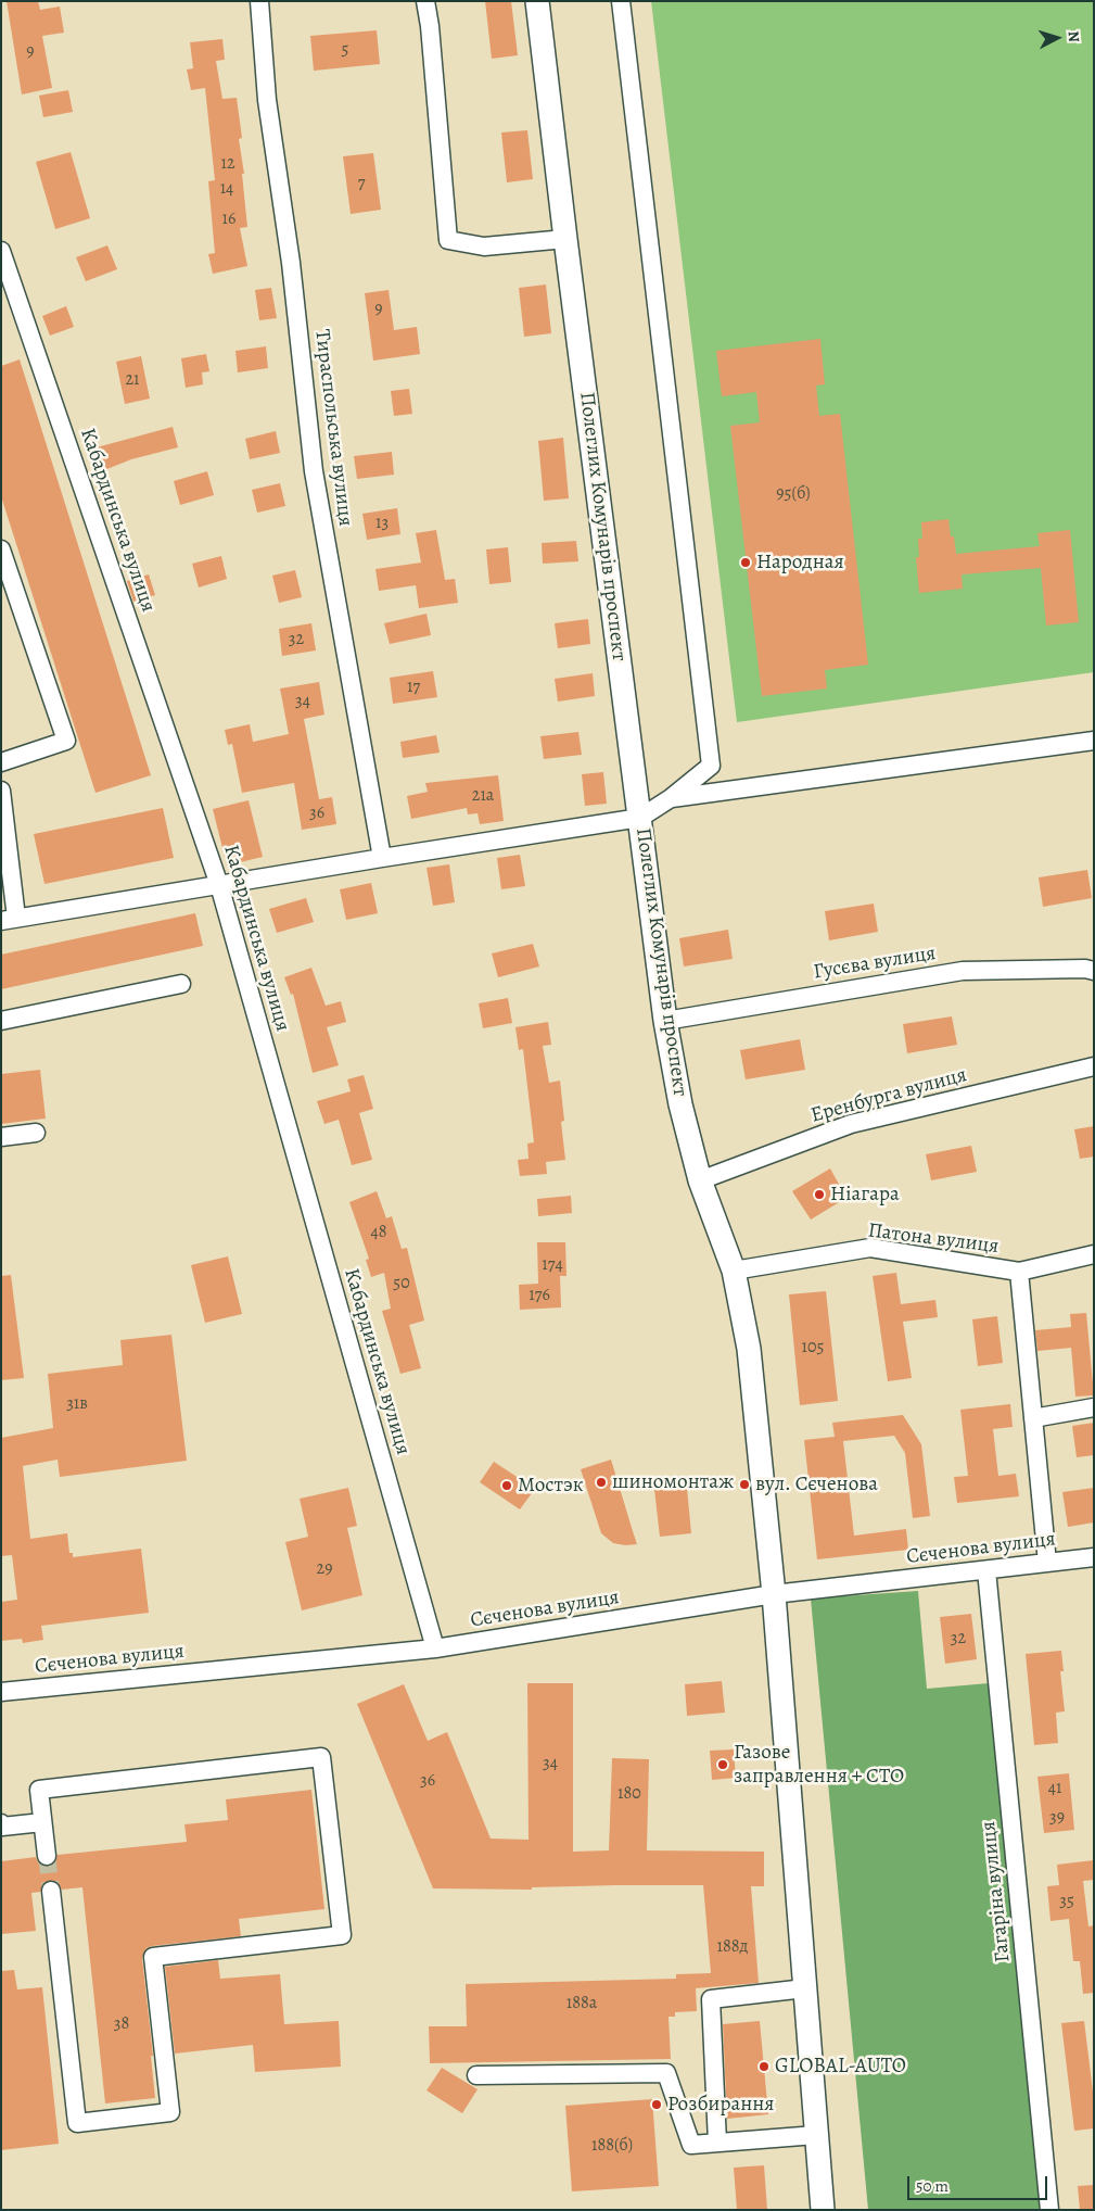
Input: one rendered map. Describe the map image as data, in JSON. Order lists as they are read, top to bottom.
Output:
{
  "streets": {
    "main road": ["Полеглих Комунарів проспект"],
    "street": [
      "Тираспольська вулиця",
      "Кабардинська вулиця",
      "Гусєва вулиця",
      "Еренбурга вулиця",
      "Патона вулиця",
      "Сєченова вулиця",
      "Гагаріна вулиця"
    ]
  },
  "crossings": [
    ["Кабардинська вулиця", "Сєченова вулиця"],
    ["Полеглих Комунарів проспект", "Гусєва вулиця"],
    ["Полеглих Комунарів проспект", "Еренбурга вулиця"],
    ["Полеглих Комунарів проспект", "Патона вулиця"],
    ["Полеглих Комунарів проспект", "Сєченова вулиця"],
    ["Сєченова вулиця", "Гагаріна вулиця"]
  ],
  "places": [
    "Народная",
    "Ніагара",
    "шиномонтаж",
    "вул. Сєченова",
    "Мостэк",
    "Газове заправлення + СТО",
    "GLOBAL-AUTO",
    "Розбирання"
  ],
  "house_numbers": [
    "5",
    "9",
    "12",
    "7",
    "14",
    "16",
    "9",
    "21",
    "95(б)",
    "13",
    "32",
    "17",
    "34",
    "21а",
    "36",
    "48",
    "174",
    "50",
    "176",
    "105",
    "31в",
    "29",
    "32",
    "34",
    "36",
    "41",
    "180",
    "39",
    "35",
    "188д",
    "188а",
    "38",
    "188(б)"
  ],
  "scale_bar": "50 m",
  "north": "right"
}
